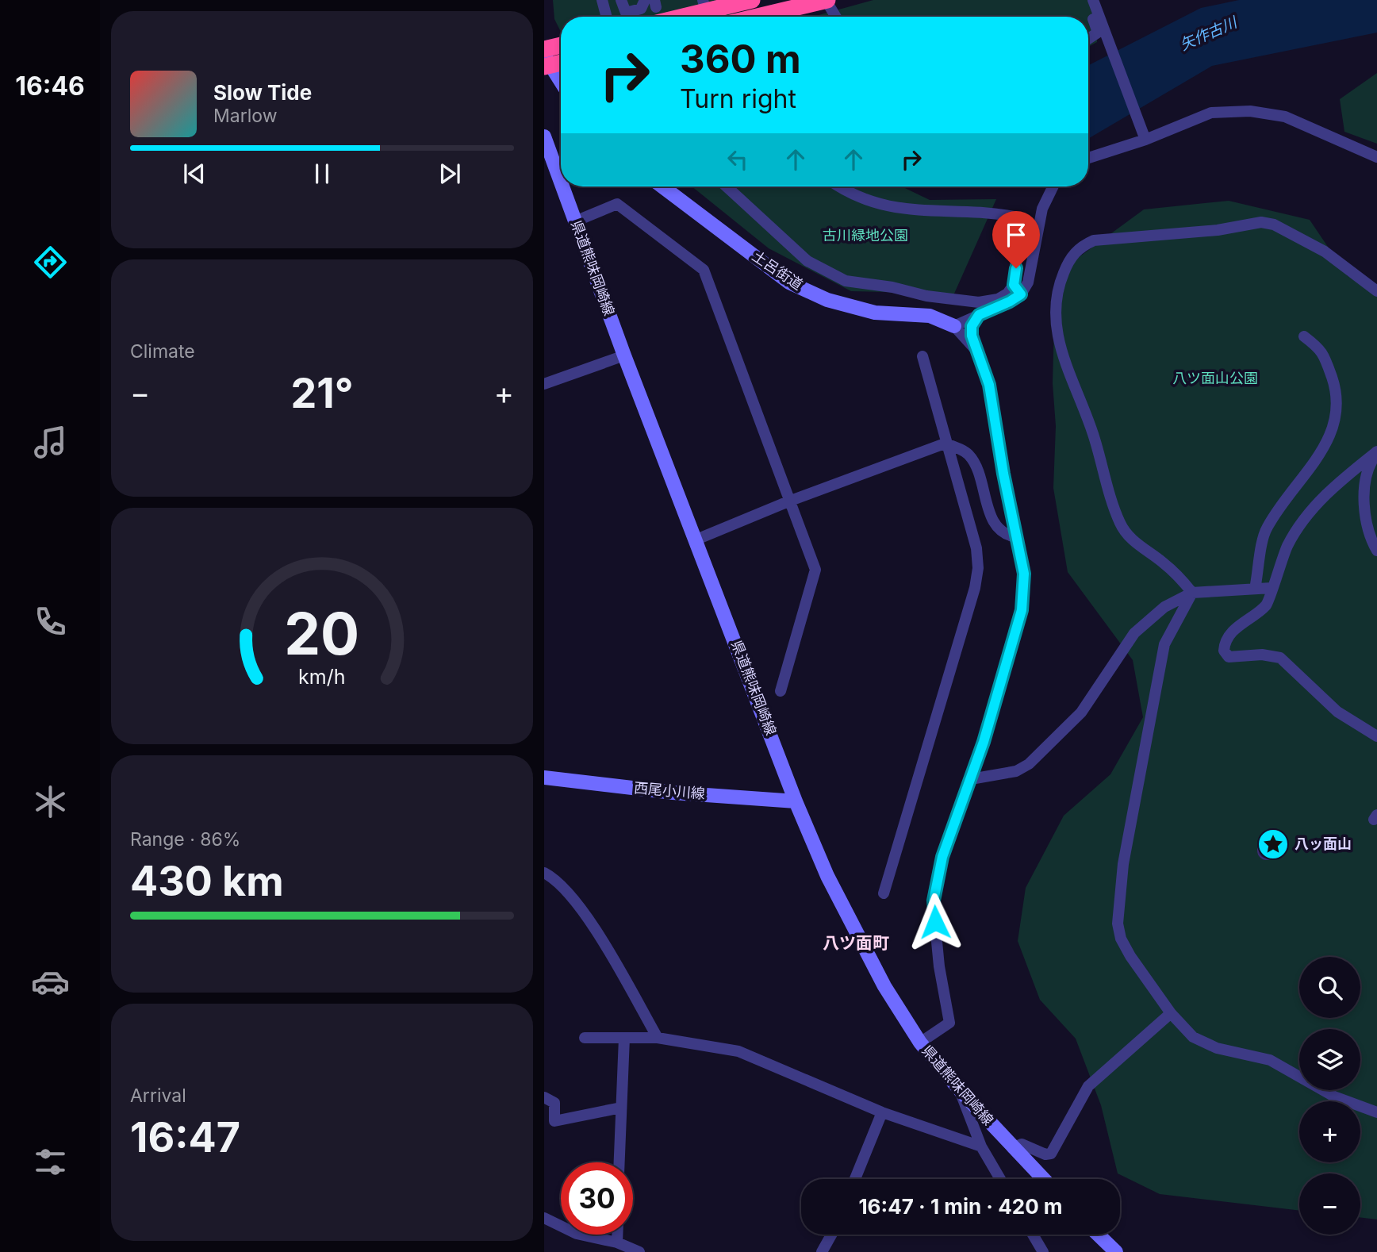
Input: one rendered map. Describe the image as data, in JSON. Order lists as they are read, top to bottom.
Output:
{
  "streets": {
    "main road": ["県道熊味岡崎線", "土呂街道", "西尾小川線"]
  },
  "crossings": [
    ["県道熊味岡崎線", "西尾小川線"]
  ],
  "districts": ["八ツ面町"],
  "water": ["矢作古川"],
  "parks": ["古川緑地公園", "八ツ面山公園"],
  "places": {
    "place": ["八ッ面山"]
  },
  "page": {
    "tabs": "16:46",
    "turn": ["360 m", "Turn right"],
    "song": ["Slow Tide", "Marlow"],
    "tile": [
      "Climate",
      ["Range · 86%", "430 km"],
      ["Arrival", "16:47"]
    ],
    "heat": ["−", "21°", "+"],
    "map_buttons": ["+", "−"],
    "limit": "30",
    "trip": "16:47 · 1 min · 420 m",
    "gauge": ["20", "km/h"]
  }
}
